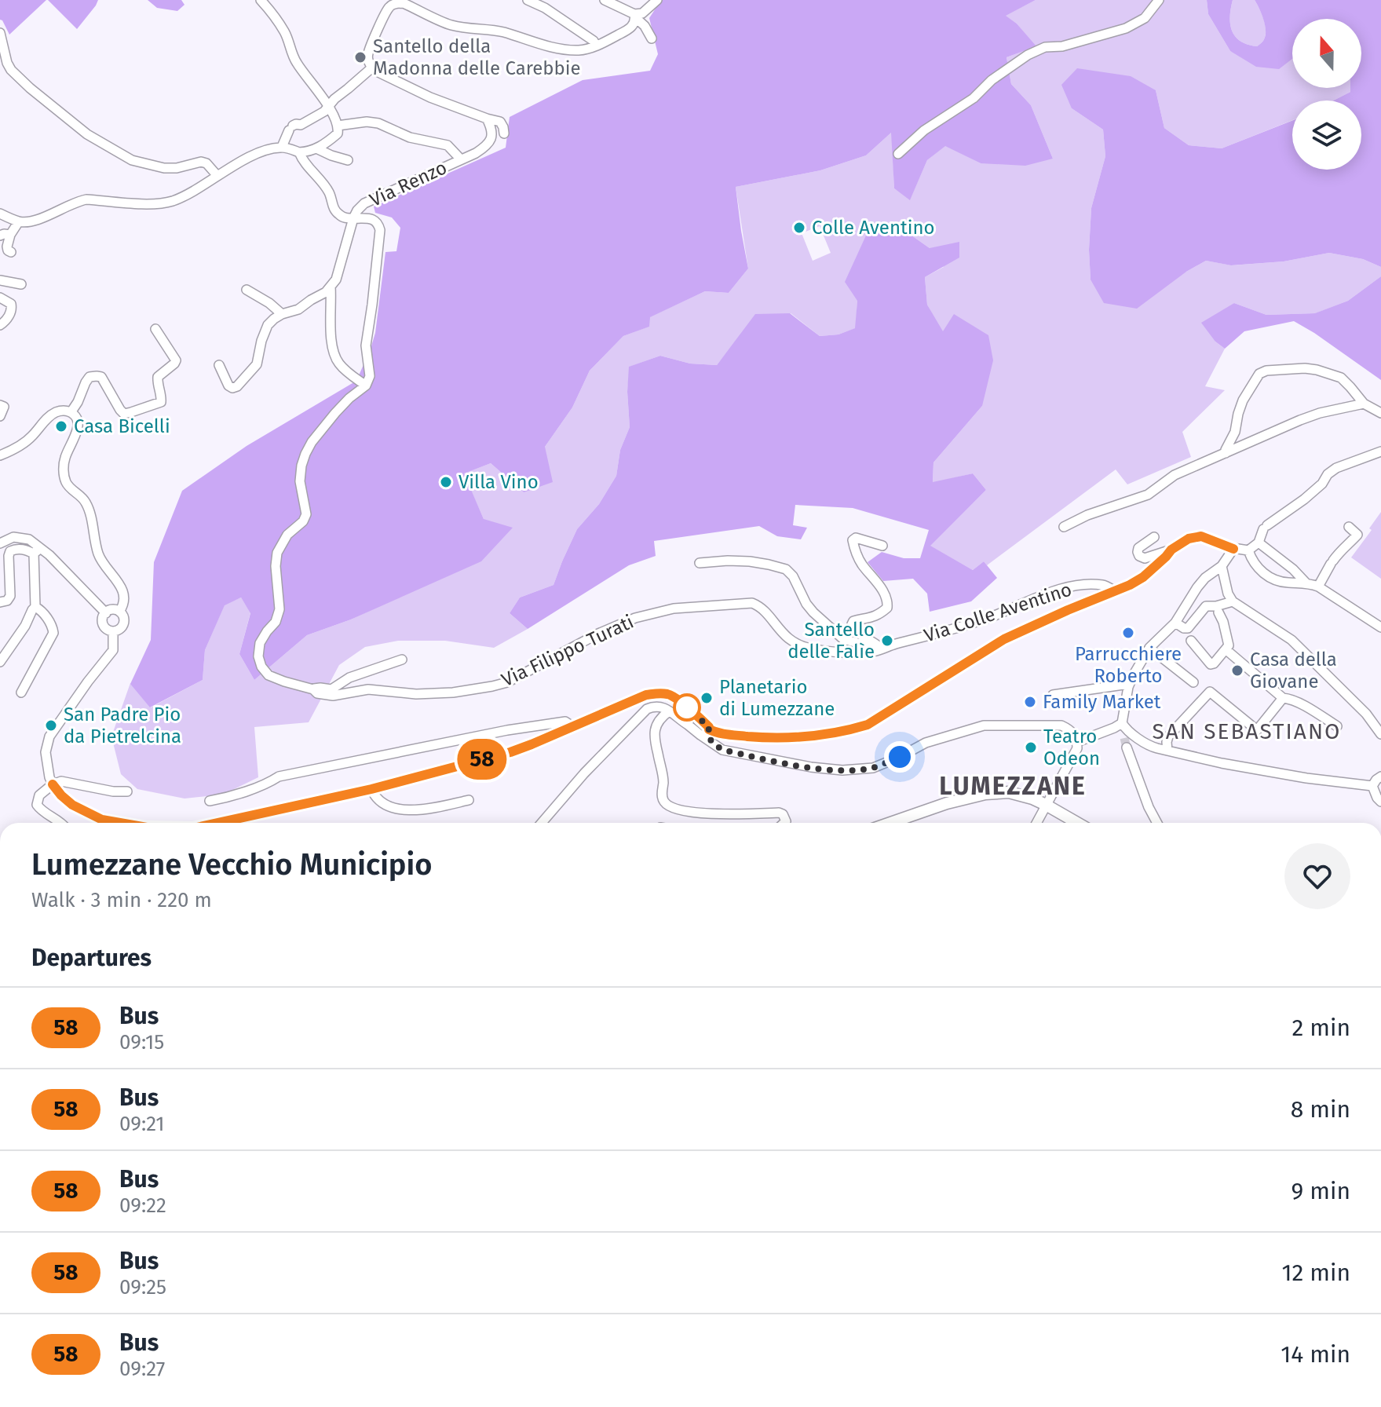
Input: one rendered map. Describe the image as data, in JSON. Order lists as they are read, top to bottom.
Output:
{
  "streets": {
    "street": ["Via Renzo", "Via Colle Aventino", "Via Filippo Turati"]
  },
  "crossings": [
    ["Via Colle Aventino", "Via Filippo Turati"]
  ],
  "districts": ["SAN SEBASTIANO", "LUMEZZANE"],
  "places": [
    "Santello della Madonna delle Carebbie",
    "Colle Aventino",
    "Casa Bicelli",
    "Villa Vino",
    "Parrucchiere Roberto",
    "Santello delle Falìe",
    "Casa della Giovane",
    "Planetario di Lumezzane",
    "Family Market",
    "San Padre Pio da Pietrelcina",
    "Teatro Odeon"
  ],
  "lines": ["bus line 58"],
  "north": "top",
  "page": {
    "on_map": "58",
    "heading": [
      ["Lumezzane Vecchio Municipio", "Walk · 3 min · 220 m"],
      "Departures"
    ],
    "list": [
      {
        "mark": "58",
        "name": "Bus",
        "note": "09:15",
        "value": "2 min"
      },
      {
        "mark": "58",
        "name": "Bus",
        "note": "09:21",
        "value": "8 min"
      },
      {
        "mark": "58",
        "name": "Bus",
        "note": "09:22",
        "value": "9 min"
      },
      {
        "mark": "58",
        "name": "Bus",
        "note": "09:25",
        "value": "12 min"
      },
      {
        "mark": "58",
        "name": "Bus",
        "note": "09:27",
        "value": "14 min"
      }
    ]
  }
}
